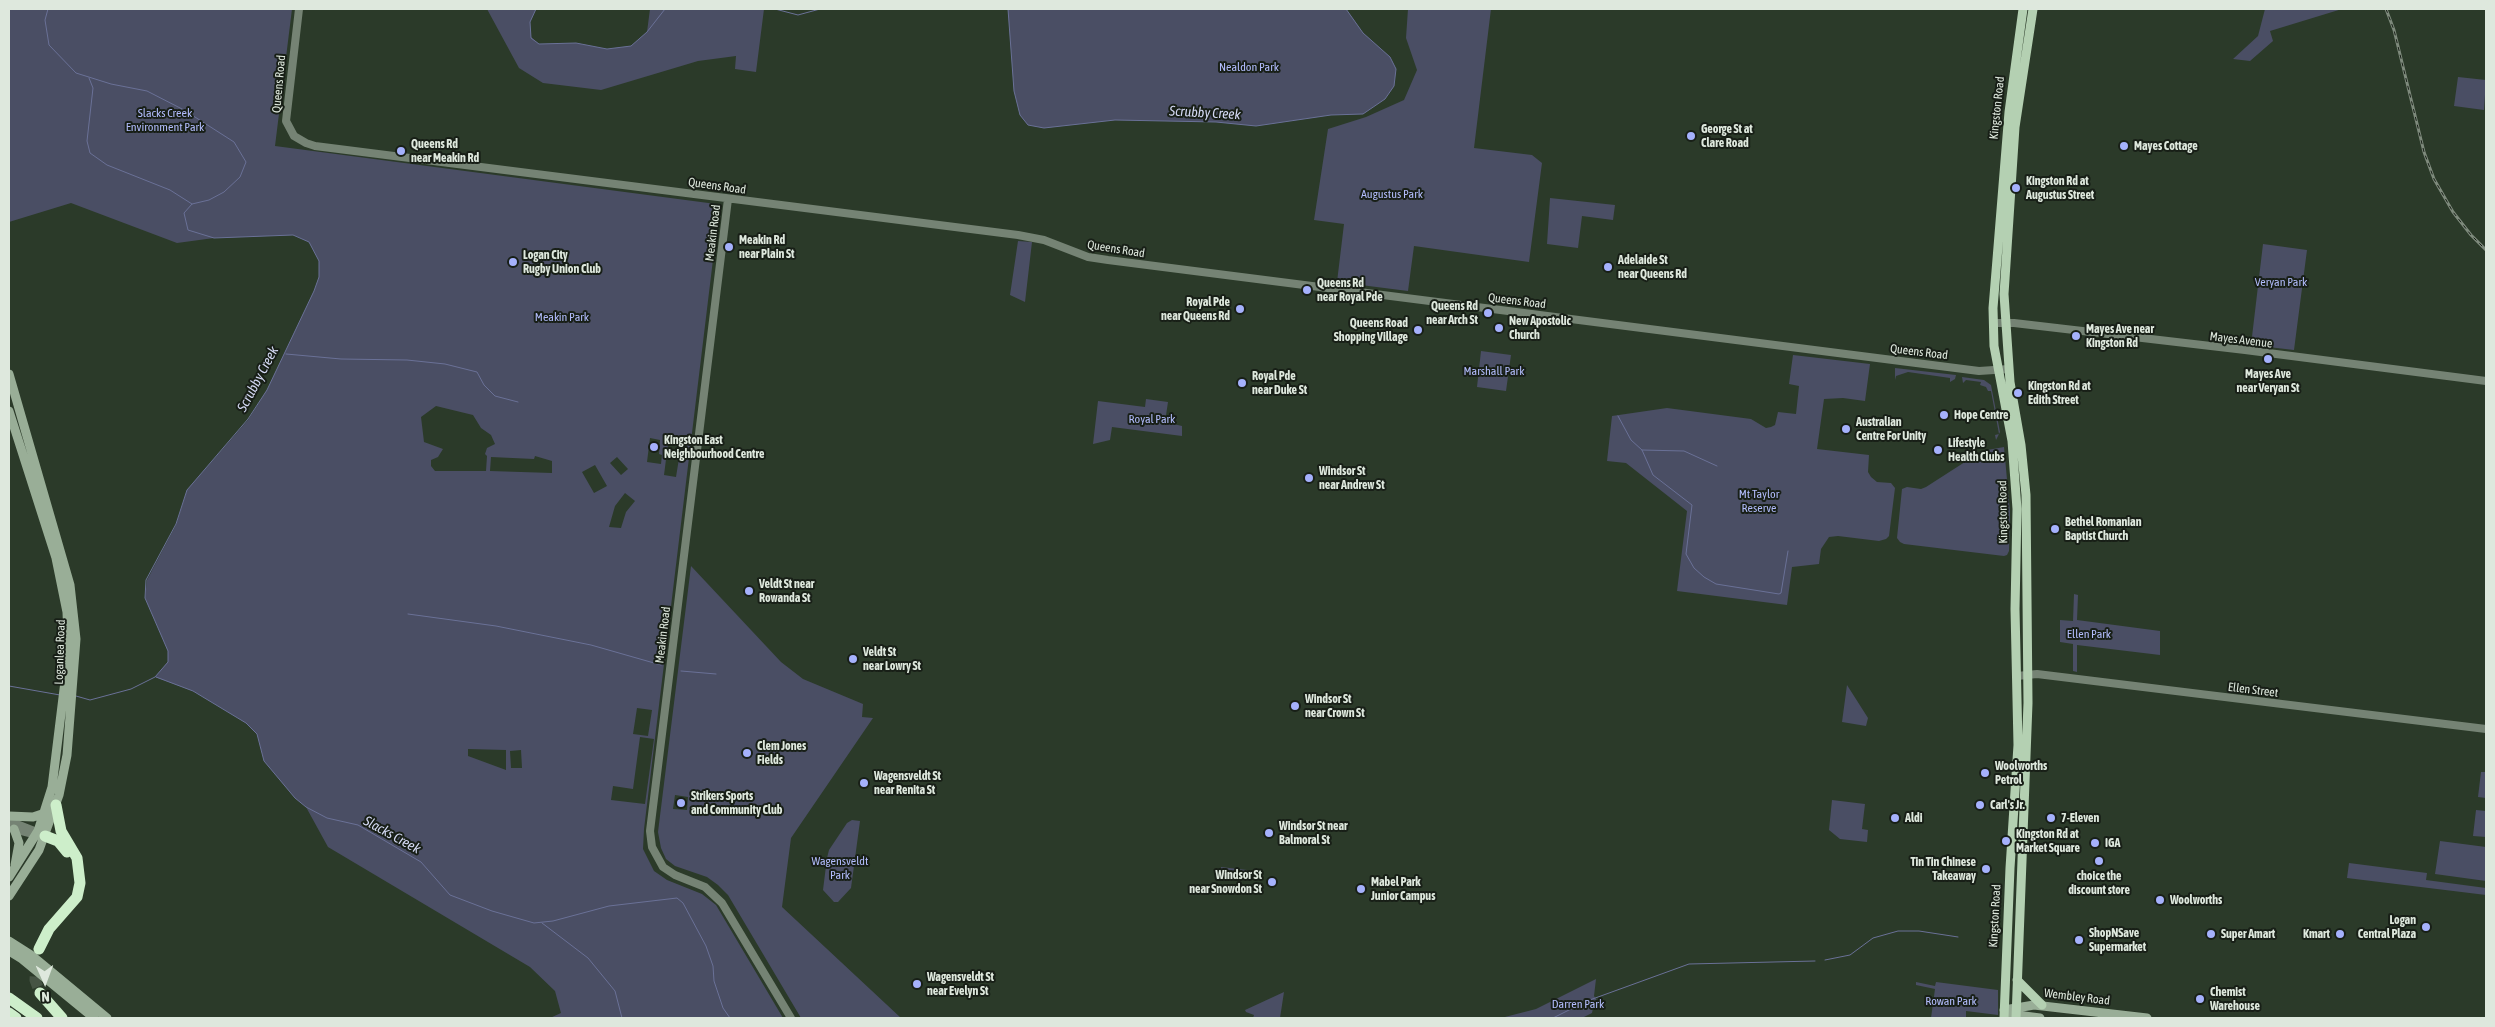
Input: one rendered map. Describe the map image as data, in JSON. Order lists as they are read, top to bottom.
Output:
{
  "streets": {
    "main road": ["Kingston Road", "Loganlea Road", "Wembley Road"],
    "street": [
      "Queens Road",
      "Meakin Road",
      "Mayes Avenue",
      "Ellen Street"
    ]
  },
  "crossings": [
    ["Queens Road", "Kingston Road"],
    ["Queens Road", "Meakin Road"],
    ["Kingston Road", "Mayes Avenue"],
    ["Kingston Road", "Ellen Street"],
    ["Kingston Road", "Wembley Road"]
  ],
  "water": ["Scrubby Creek", "Slacks Creek"],
  "parks": [
    "Nealdon Park",
    "Slacks Creek Environment Park",
    "Augustus Park",
    "Veryan Park",
    "Meakin Park",
    "Marshall Park",
    "Royal Park",
    "Mt Taylor Reserve",
    "Ellen Park",
    "Wagensveldt Park",
    "Rowan Park",
    "Darren Park"
  ],
  "places": [
    "George St at Clare Road",
    "Mayes Cottage",
    "Queens Rd near Meakin Rd",
    "Kingston Rd at Augustus Street",
    "Meakin Rd near Plain St",
    "Logan City Rugby Union Club",
    "Adelaide St near Queens Rd",
    "Queens Rd near Royal Pde",
    "Royal Pde near Queens Rd",
    "Queens Rd near Arch St",
    "New Apostolic Church",
    "Queens Road Shopping Village",
    "Mayes Ave near Kingston Rd",
    "Mayes Ave near Veryan St",
    "Royal Pde near Duke St",
    "Kingston Rd at Edith Street",
    "Hope Centre",
    "Australian Centre For Unity",
    "Kingston East Neighbourhood Centre",
    "Lifestyle Health Clubs",
    "Windsor St near Andrew St",
    "Bethel Romanian Baptist Church",
    "Veldt St near Rowanda St",
    "Veldt St near Lowry St",
    "Windsor St near Crown St",
    "Clem Jones Fields",
    "Woolworths Petrol",
    "Wagensveldt St near Renita St",
    "Strikers Sports and Community Club",
    "Carl's Jr.",
    "Aldi",
    "7-Eleven",
    "Windsor St near Balmoral St",
    "Kingston Rd at Market Square",
    "IGA",
    "choice the discount store",
    "Tin Tin Chinese Takeaway",
    "Windsor St near Snowdon St",
    "Mabel Park Junior Campus",
    "Woolworths",
    "Logan Central Plaza",
    "Super Amart",
    "Kmart",
    "ShopNSave Supermarket",
    "Wagensveldt St near Evelyn St",
    "Chemist Warehouse"
  ],
  "north": "bottom"
}
